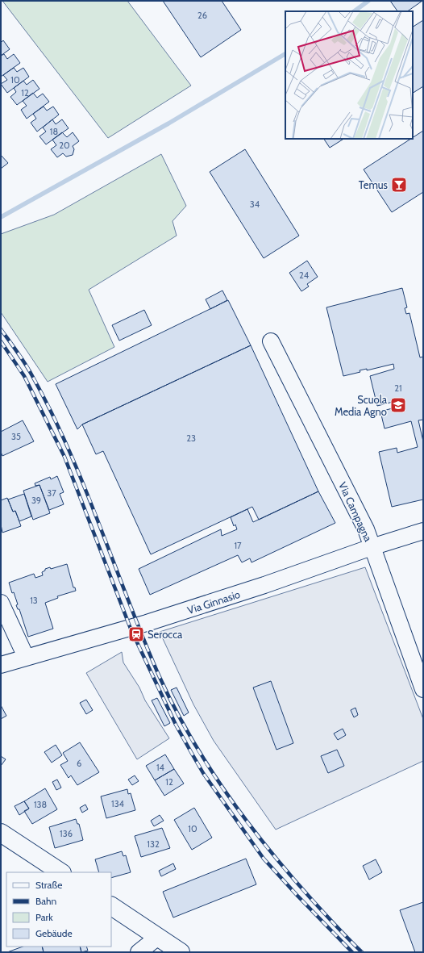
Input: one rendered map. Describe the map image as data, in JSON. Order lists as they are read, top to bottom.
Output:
{
  "streets": {
    "street": ["Via Campagna", "Via Ginnasio"]
  },
  "crossings": [
    ["Via Campagna", "Via Ginnasio"]
  ],
  "places": {
    "bar": ["Temus"],
    "school or university": ["Scuola Media Agno"],
    "station": ["Serocca"]
  },
  "house_numbers": [
    "26",
    "10",
    "12",
    "18",
    "20",
    "34",
    "24",
    "21",
    "35",
    "23",
    "37",
    "39",
    "17",
    "13",
    "6",
    "14",
    "12",
    "134",
    "138",
    "10",
    "136",
    "132"
  ],
  "legend": [
    "Straße",
    "Bahn",
    "Park",
    "Gebäude"
  ]
}
